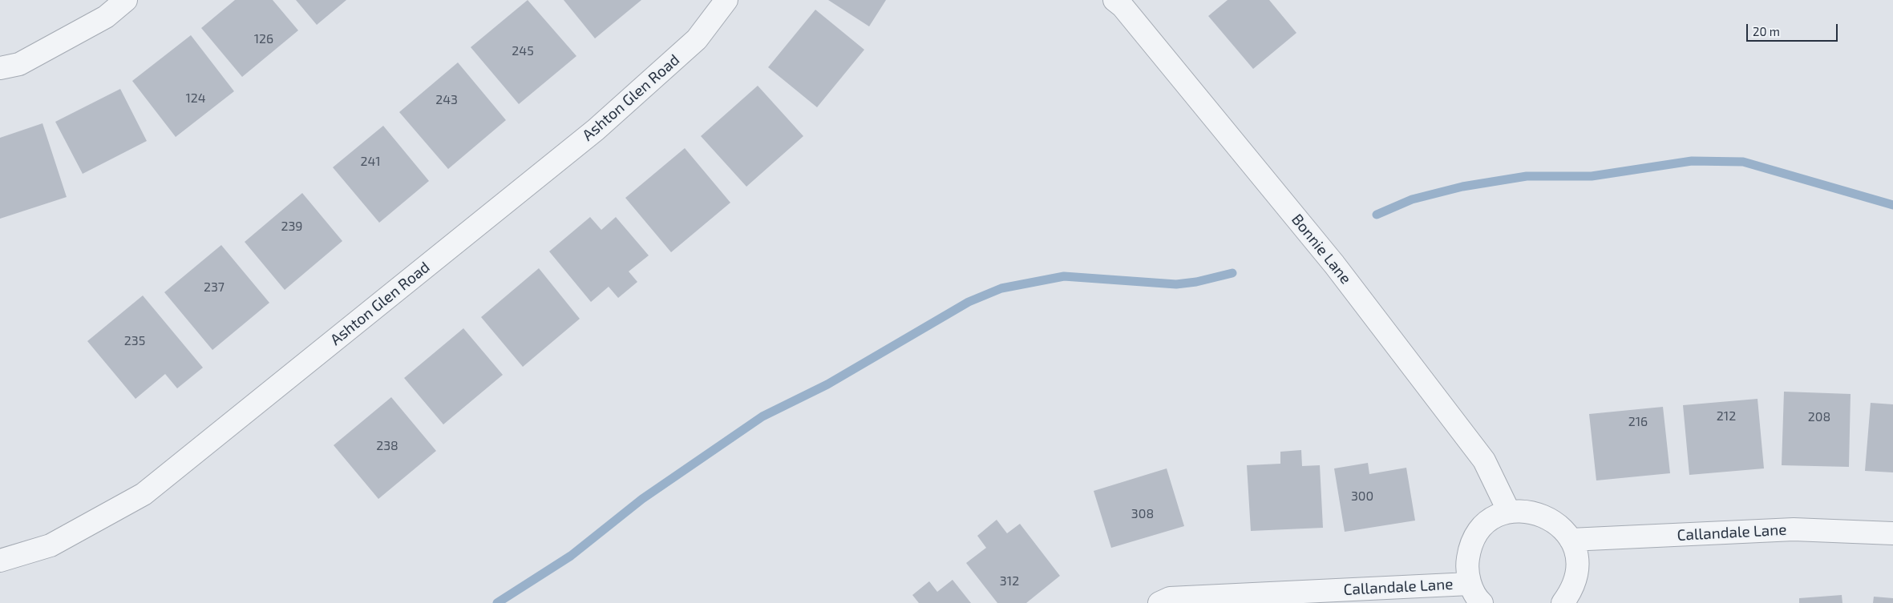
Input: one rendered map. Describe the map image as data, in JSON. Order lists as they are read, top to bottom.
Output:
{
  "streets": {
    "street": ["Ashton Glen Road", "Bonnie Lane", "Callandale Lane"]
  },
  "house_numbers": [
    "126",
    "245",
    "124",
    "243",
    "241",
    "239",
    "237",
    "235",
    "212",
    "208",
    "216",
    "238",
    "300",
    "308",
    "312"
  ],
  "scale_bar": "20 m"
}
